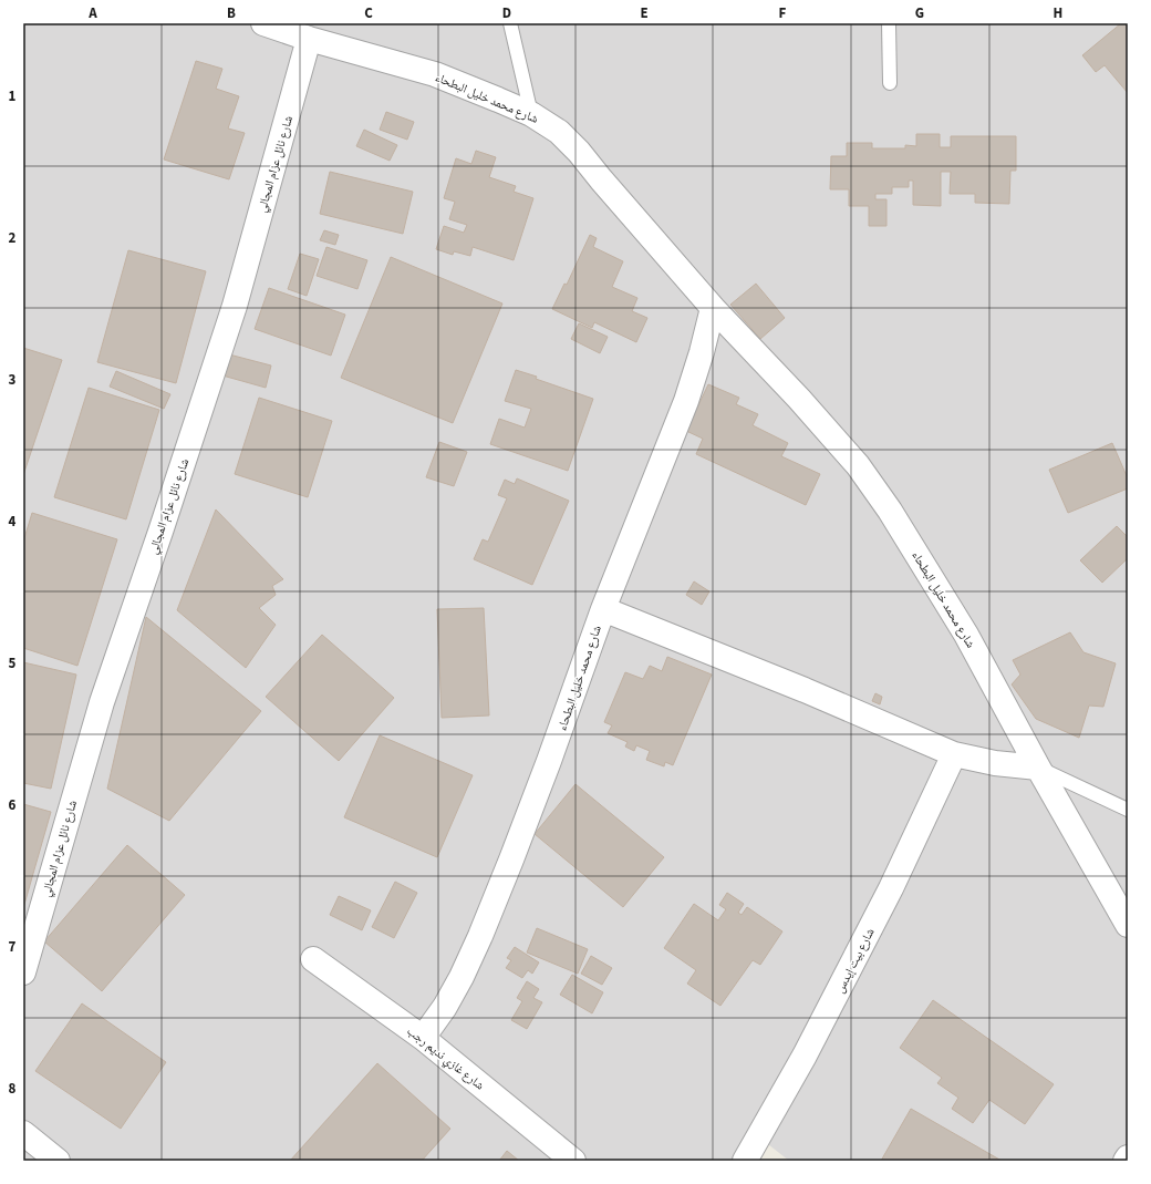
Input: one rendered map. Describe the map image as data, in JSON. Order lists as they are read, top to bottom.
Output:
{
  "streets": {
    "street": [
      "شارع محمد خليل البطحاء",
      "شارع نائل عزام المجالي",
      "شارع بيت إيدس",
      "شارع غازي نديم رجب"
    ]
  },
  "crossings": [
    ["شارع محمد خليل البطحاء", "شارع نائل عزام المجالي"],
    ["شارع محمد خليل البطحاء", "شارع غازي نديم رجب"]
  ],
  "grid": {
    "columns": [
      "A",
      "B",
      "C",
      "D",
      "E",
      "F",
      "G",
      "H"
    ],
    "rows": [
      "1",
      "2",
      "3",
      "4",
      "5",
      "6",
      "7",
      "8"
    ]
  }
}
